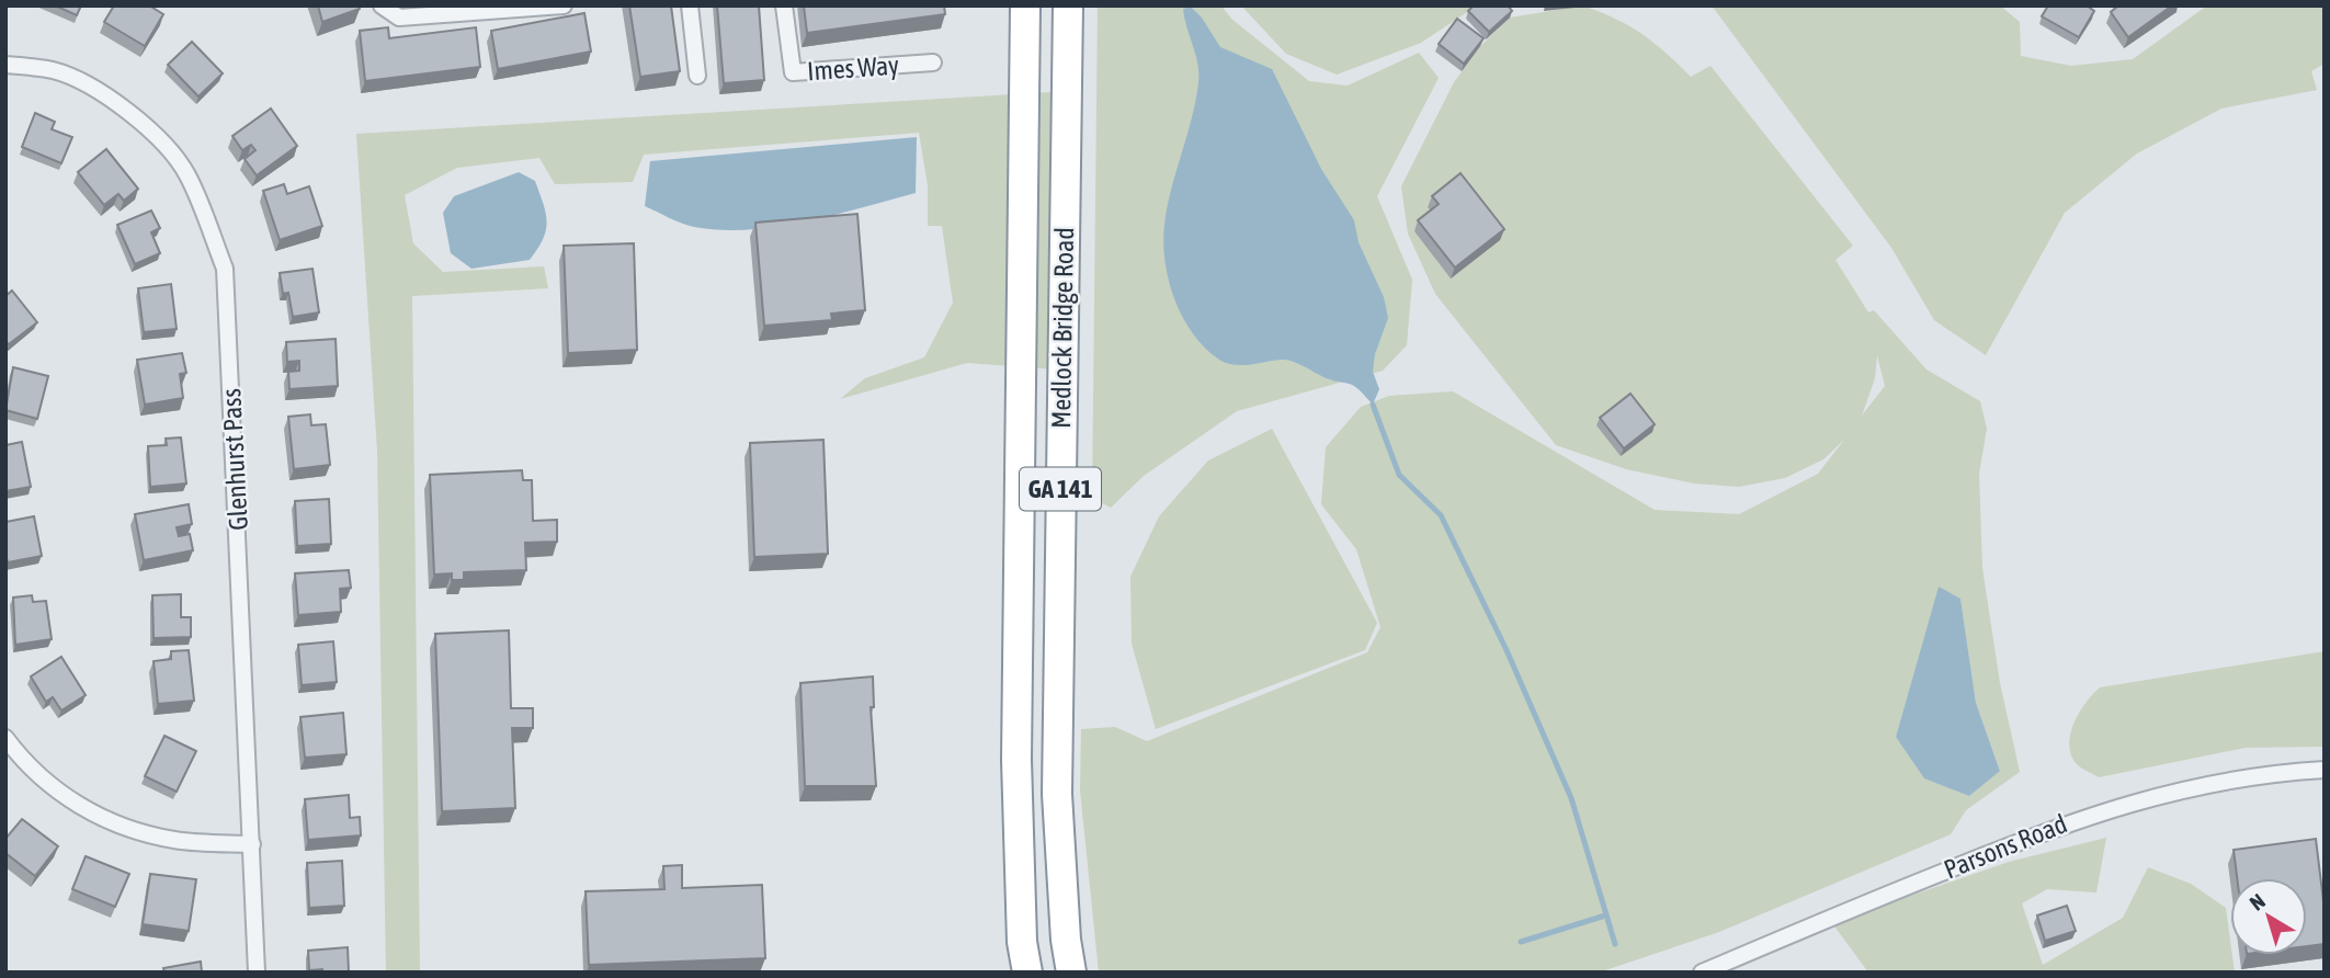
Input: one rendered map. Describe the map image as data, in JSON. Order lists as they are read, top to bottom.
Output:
{
  "streets": {
    "highway": ["Medlock Bridge Road", "GA 141"],
    "street": ["Imes Way", "Glenhurst Pass", "Parsons Road"]
  },
  "north": "top left"
}
